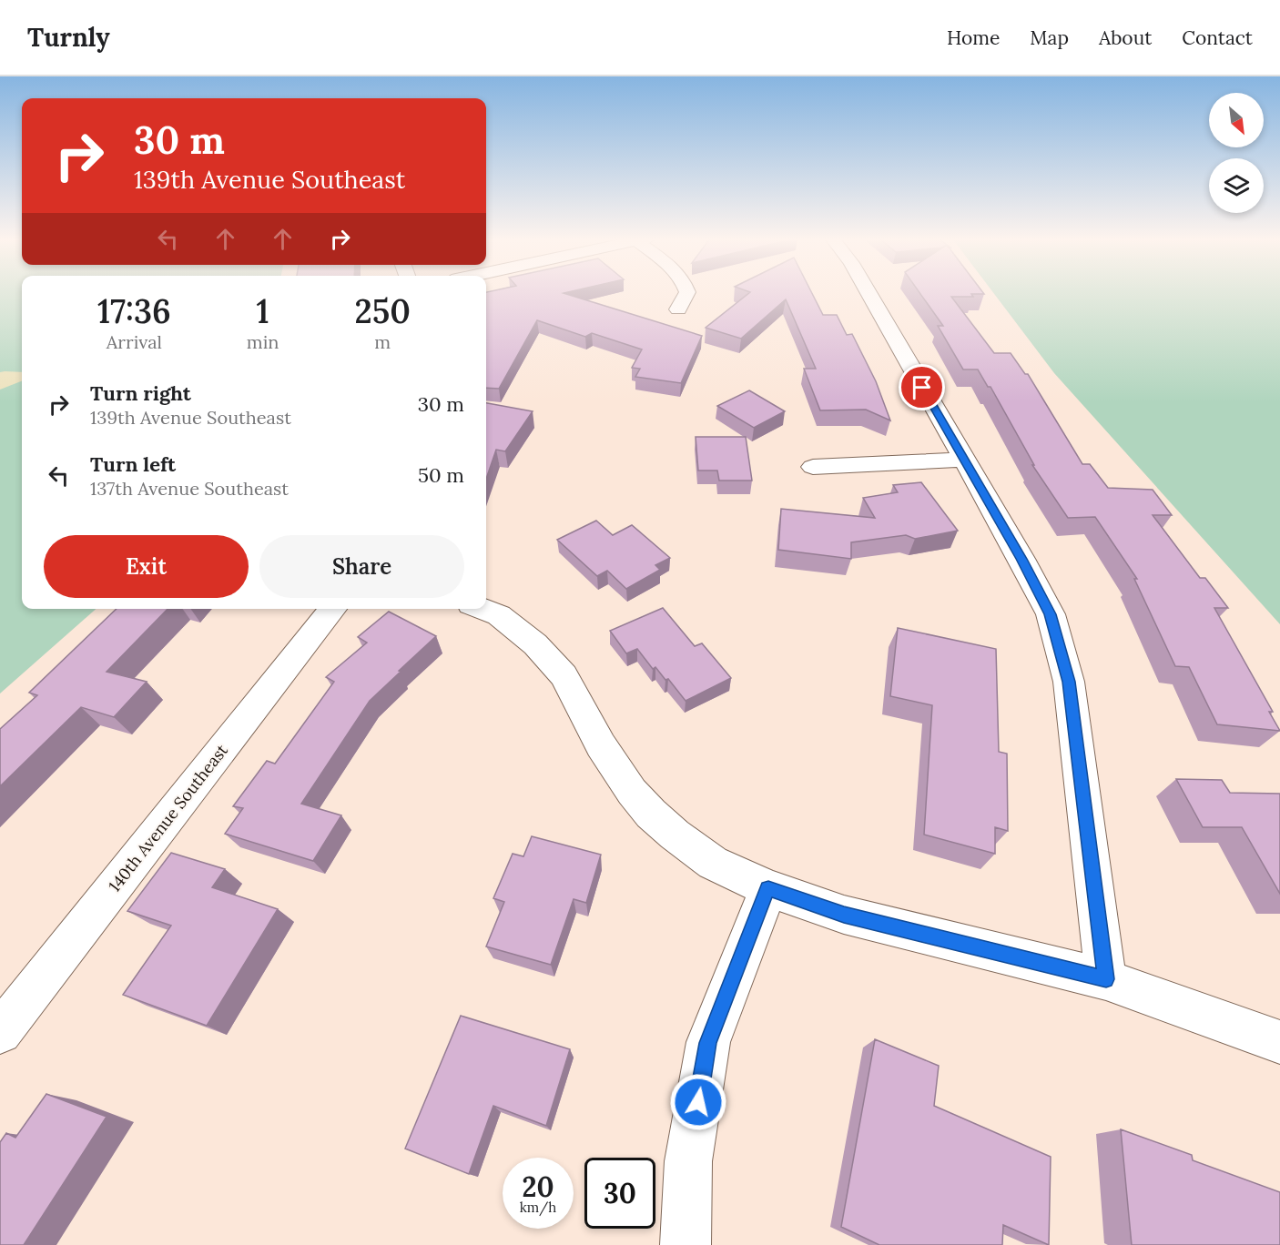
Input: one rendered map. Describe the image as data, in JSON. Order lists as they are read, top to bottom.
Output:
{
  "streets": {
    "street": ["140th Avenue Southeast"]
  },
  "north": "bottom right",
  "page": {
    "header": "Turnly",
    "nav": [
      "Home",
      "Map",
      "About",
      "Contact"
    ],
    "turn": ["30 m", "139th Avenue Southeast"],
    "eta": [
      "17:36",
      "Arrival",
      "1",
      "min",
      "250",
      "m"
    ],
    "list": [
      {
        "name": "Turn right",
        "note": "139th Avenue Southeast",
        "value": "30 m"
      },
      {
        "name": "Turn left",
        "note": "137th Avenue Southeast",
        "value": "50 m"
      }
    ],
    "buttons": ["Exit", "Share"],
    "speed": "20 km/h",
    "limit": "30"
  }
}
